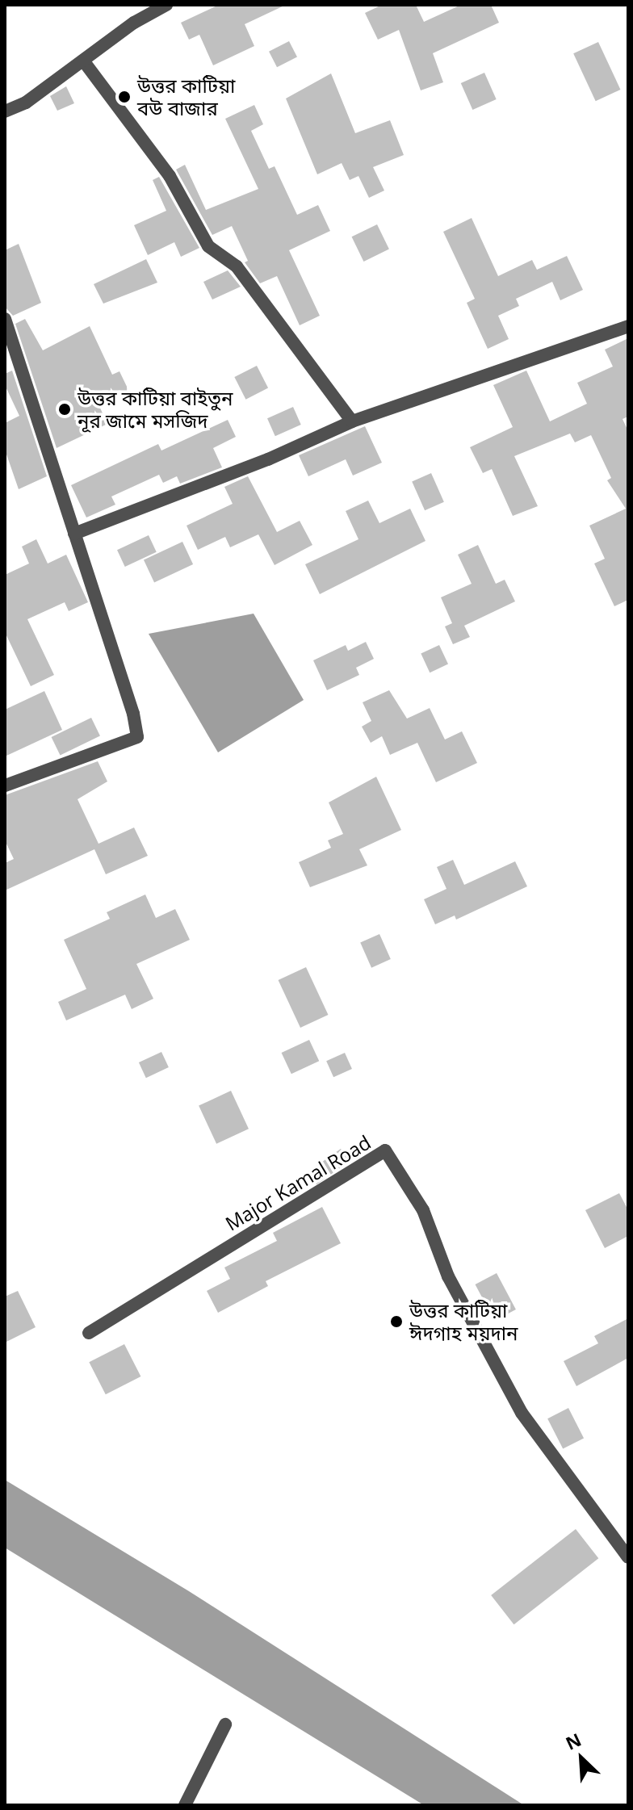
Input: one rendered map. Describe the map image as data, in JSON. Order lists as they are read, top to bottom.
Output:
{
  "streets": {
    "street": ["Major Kamal Road"]
  },
  "places": ["উত্তর কাটিয়া বউ বাজার", "উত্তর কাটিয়া বাইতুন নূর জামে মসজিদ", "উত্তর কাটিয়া ঈদগাহ ময়দান"],
  "north": "top left"
}
